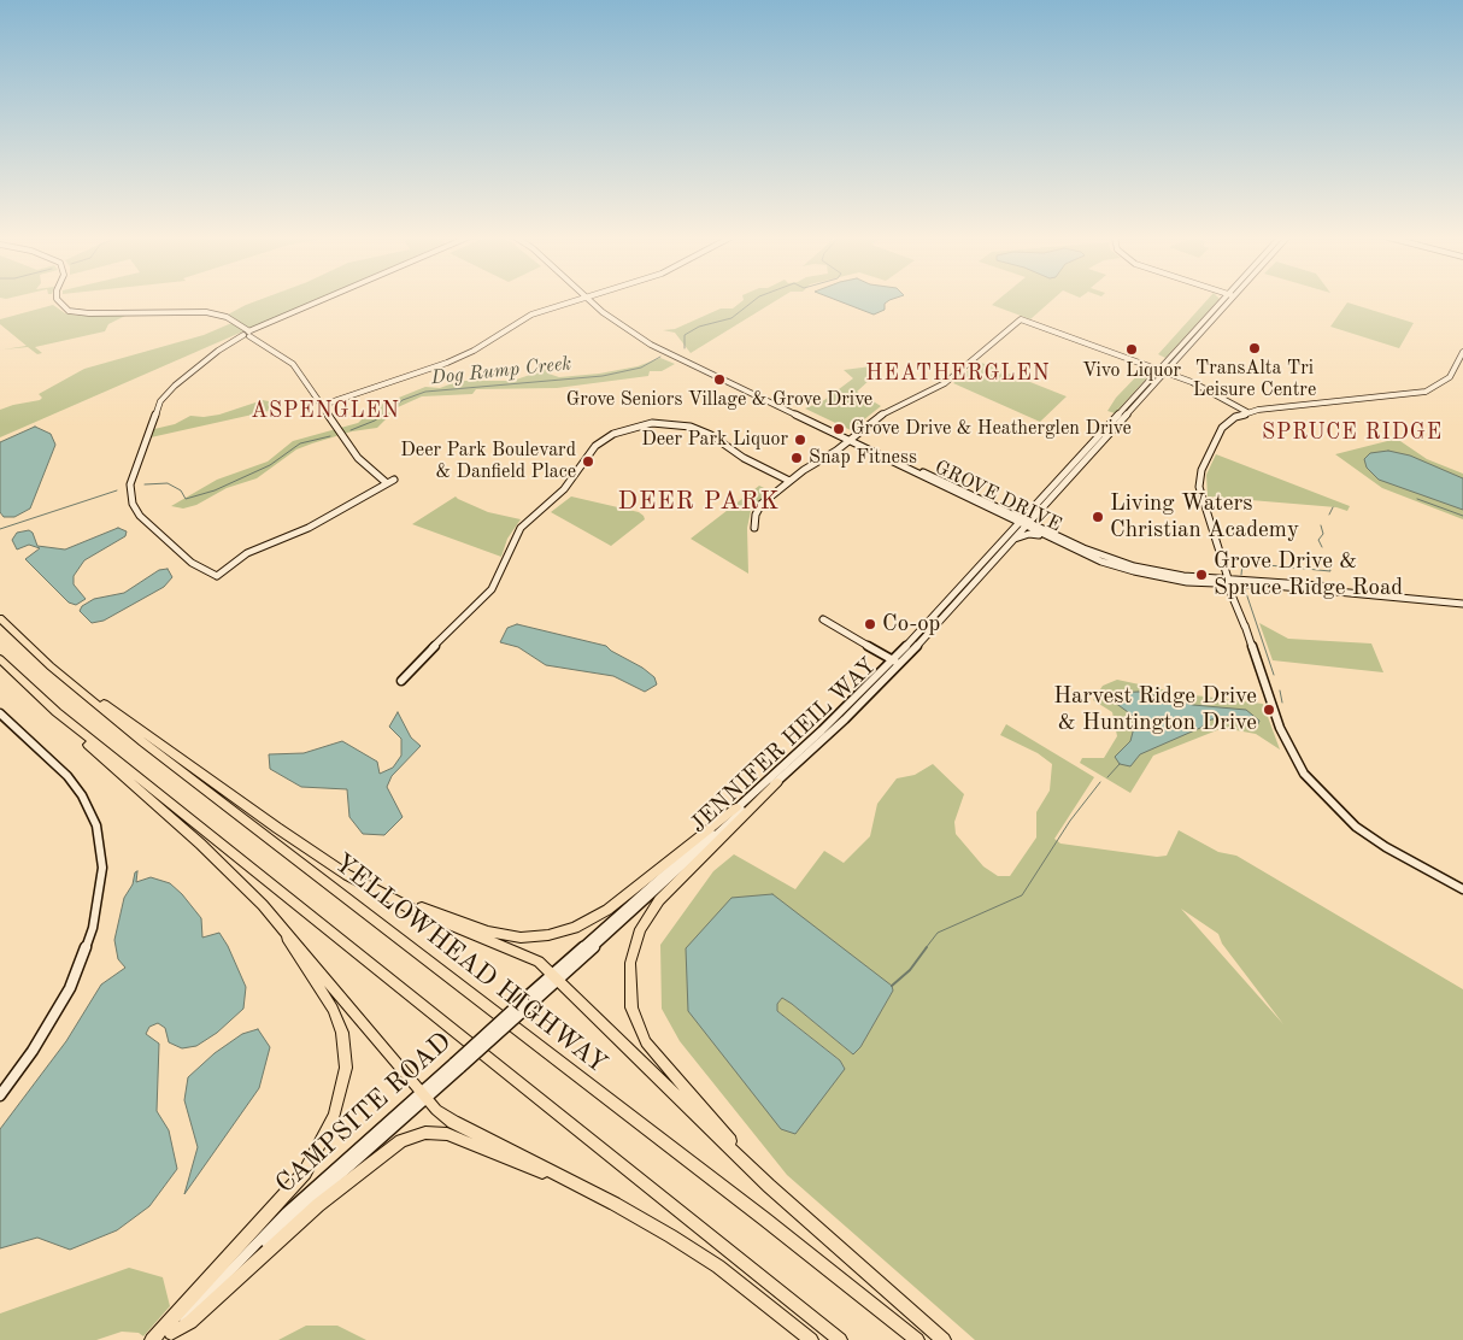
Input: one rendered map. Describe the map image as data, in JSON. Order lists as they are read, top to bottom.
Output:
{
  "streets": {
    "highway": ["YELLOWHEAD HIGHWAY"],
    "street": ["GROVE DRIVE", "JENNIFER HEIL WAY", "CAMPSITE ROAD"]
  },
  "crossings": [
    ["GROVE DRIVE", "JENNIFER HEIL WAY"]
  ],
  "districts": [
    "HEATHERGLEN",
    "ASPENGLEN",
    "SPRUCE RIDGE",
    "DEER PARK"
  ],
  "water": ["Dog Rump Creek"],
  "places": [
    "TransAlta Tri Leisure Centre",
    "Vivo Liquor",
    "Grove Seniors Village & Grove Drive",
    "Grove Drive & Heatherglen Drive",
    "Deer Park Liquor",
    "Snap Fitness",
    "Deer Park Boulevard & Danfield Place",
    "Living Waters Christian Academy",
    "Grove Drive & Spruce Ridge Road",
    "Co-op",
    "Harvest Ridge Drive & Huntington Drive"
  ]
}
